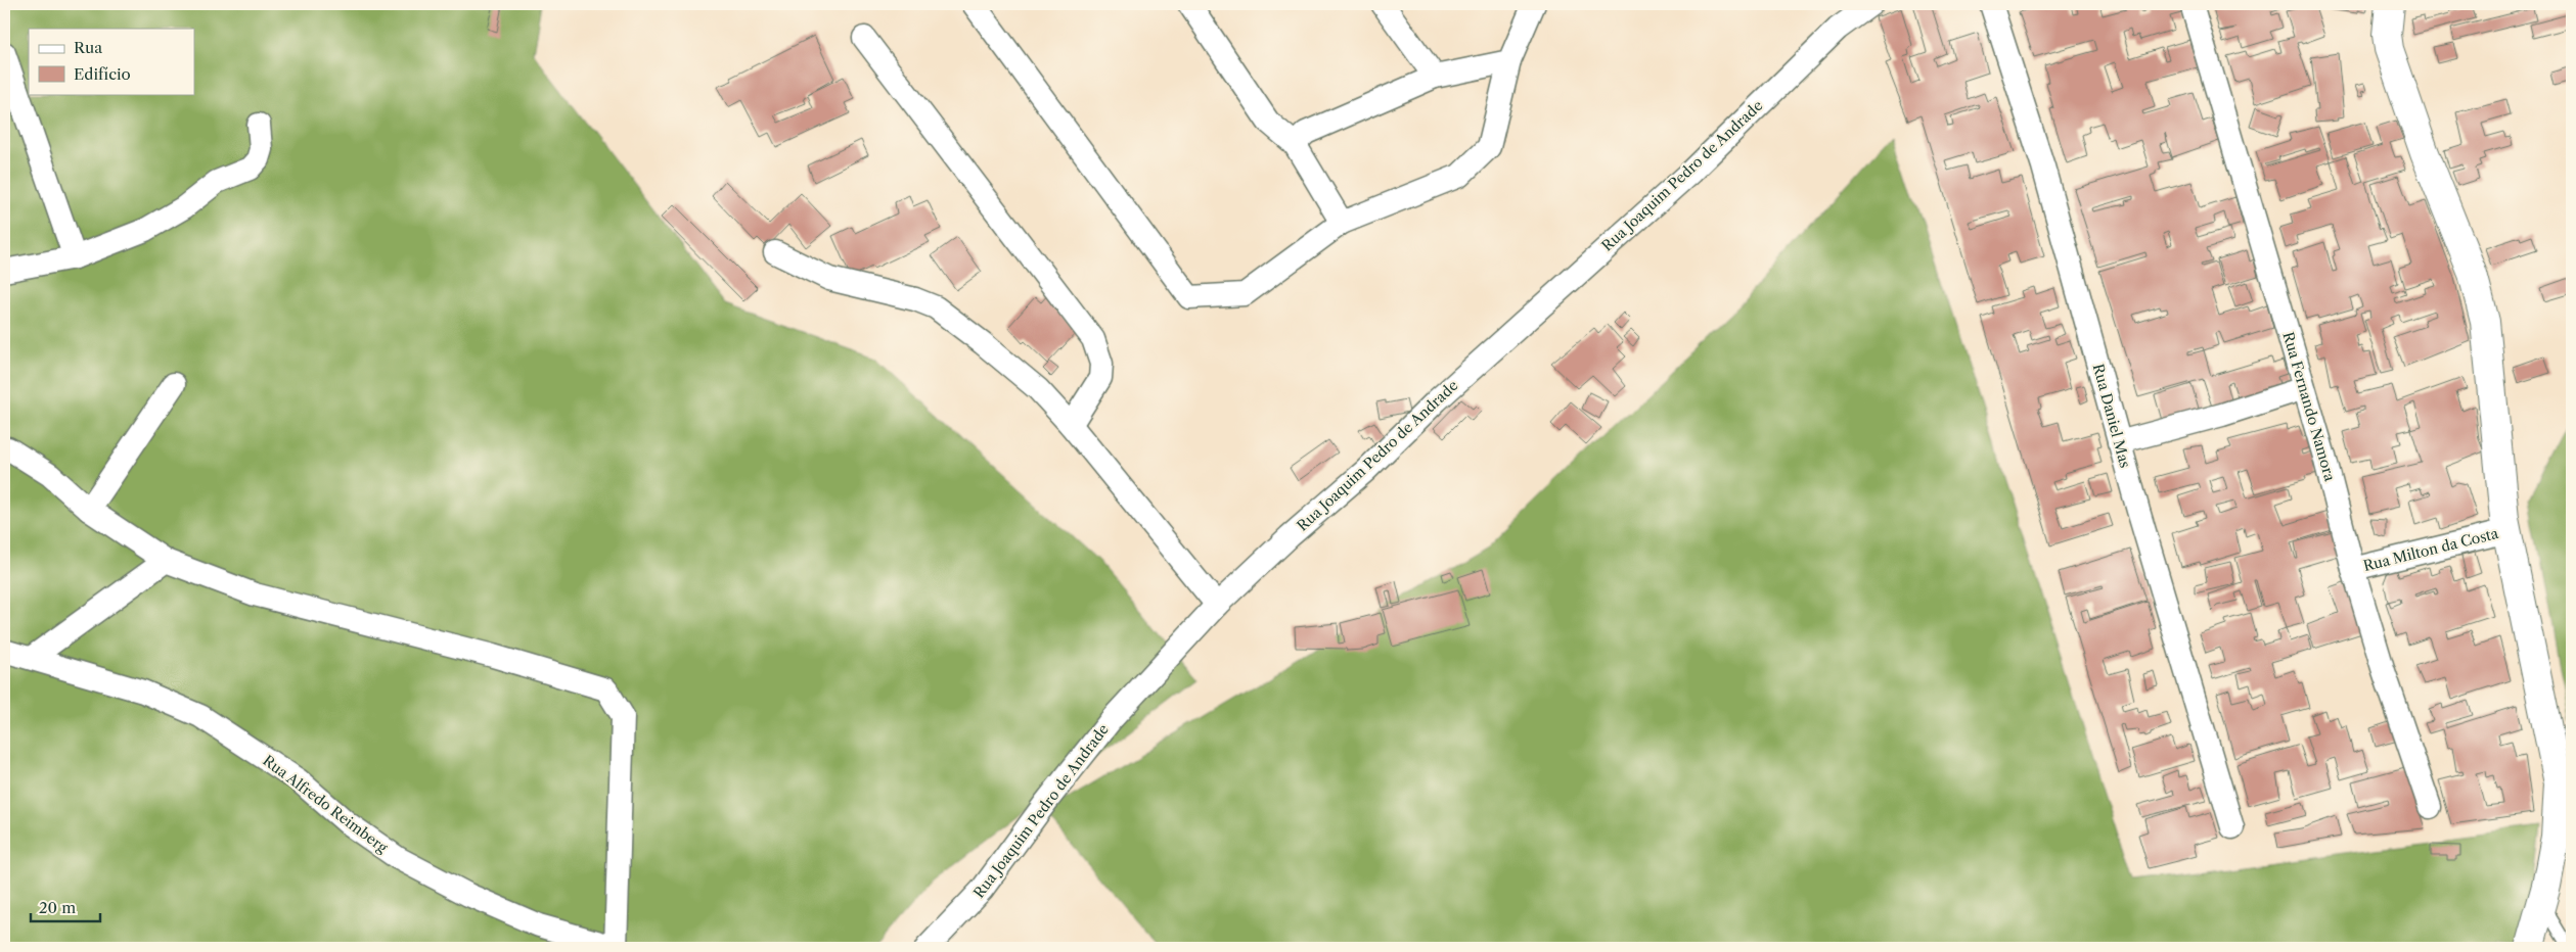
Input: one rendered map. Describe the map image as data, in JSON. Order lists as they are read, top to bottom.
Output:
{
  "streets": {
    "street": [
      "Rua Joaquim Pedro de Andrade",
      "Rua Fernando Namora",
      "Rua Daniel Mas",
      "Rua Milton da Costa",
      "Rua Alfredo Reimberg"
    ]
  },
  "crossings": [
    ["Rua Fernando Namora", "Rua Milton da Costa"]
  ],
  "legend": ["Rua", "Edifício"],
  "scale_bar": "20 m"
}
